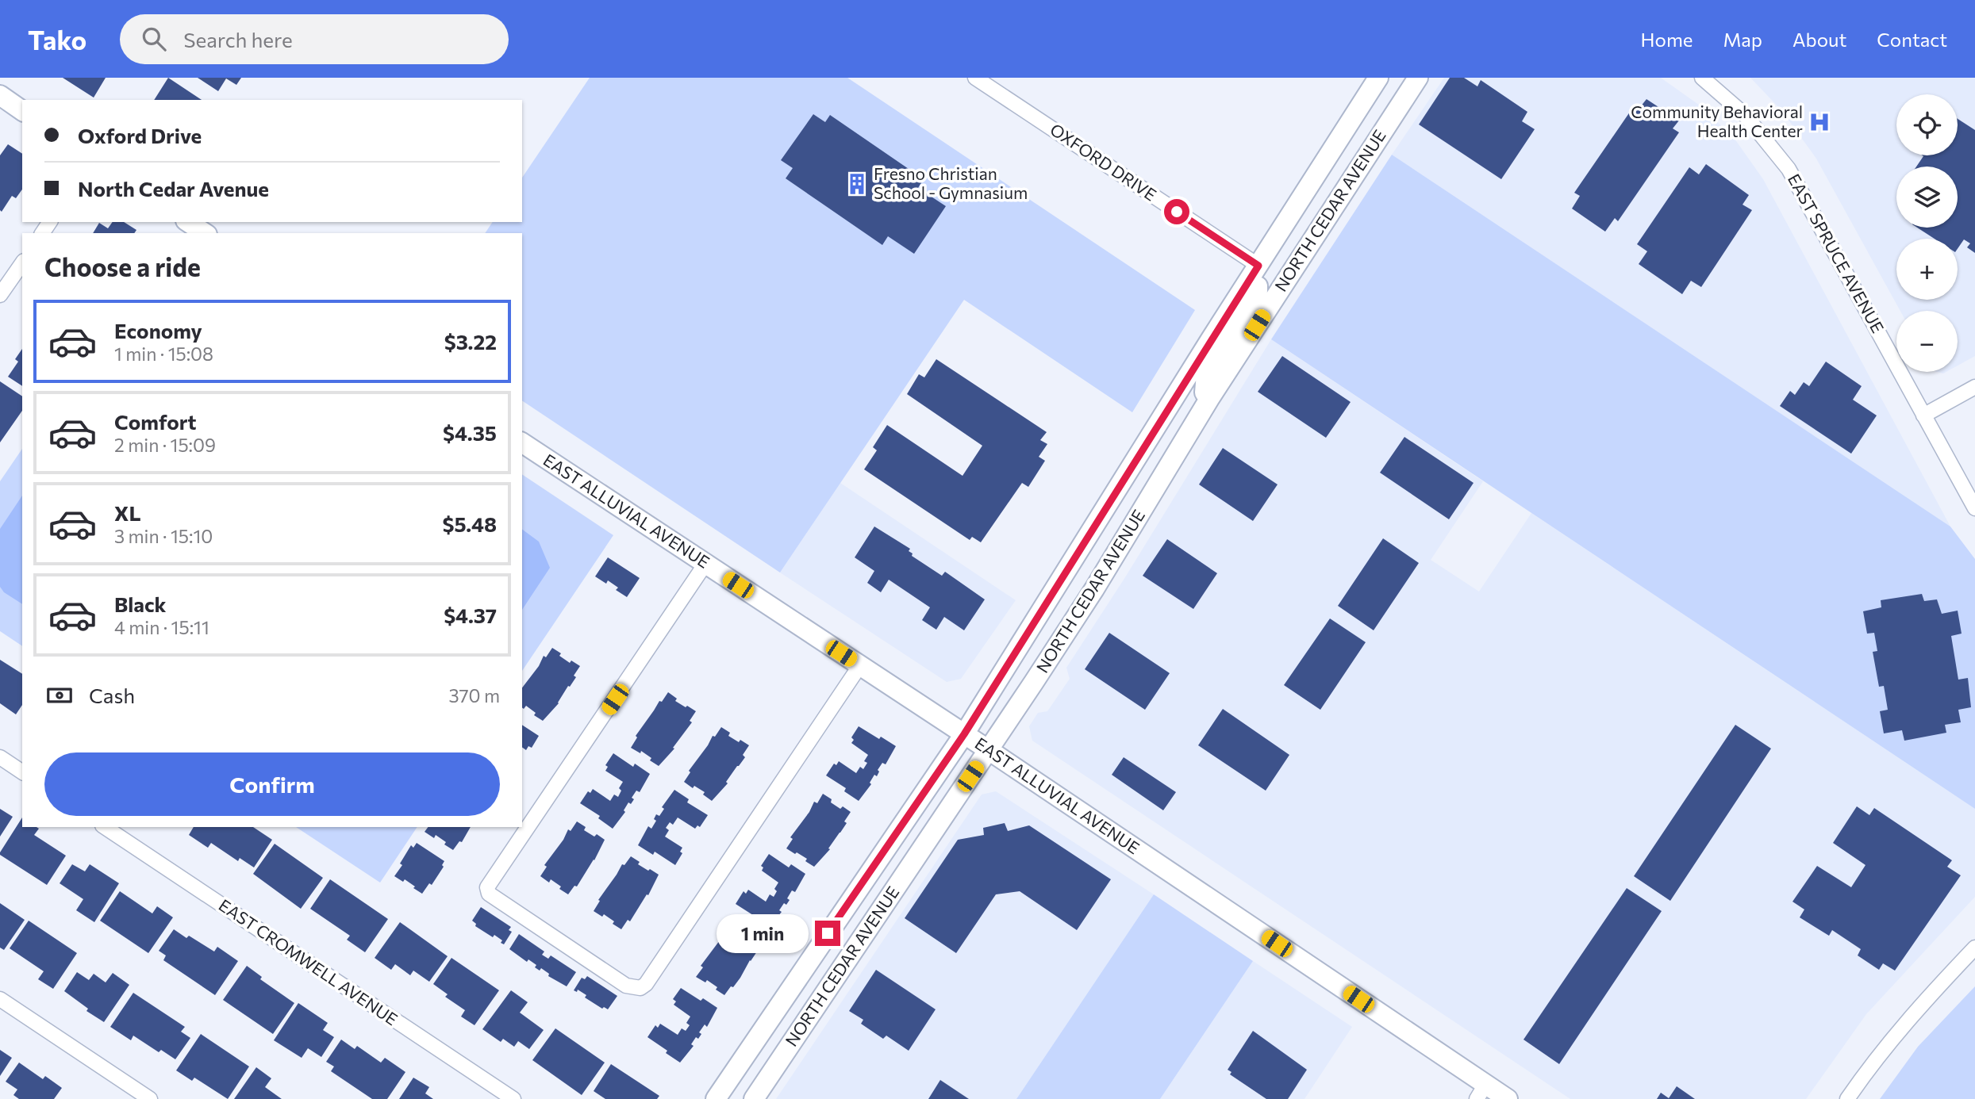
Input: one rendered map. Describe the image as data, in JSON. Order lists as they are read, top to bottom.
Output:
{
  "streets": {
    "main road": ["NORTH CEDAR AVENUE", "EAST ALLUVIAL AVENUE"],
    "street": ["OXFORD DRIVE", "EAST SPRUCE AVENUE", "EAST CROMWELL AVENUE"]
  },
  "crossings": [
    ["OXFORD DRIVE", "NORTH CEDAR AVENUE"],
    ["NORTH CEDAR AVENUE", "EAST ALLUVIAL AVENUE"]
  ],
  "places": {
    "hospital": ["Community Behavioral Health Center"],
    "building": ["Fresno Christian School - Gymnasium"]
  },
  "page": {
    "header": "Tako",
    "search": "Search here",
    "nav": [
      "Home",
      "Map",
      "About",
      "Contact"
    ],
    "map_buttons": ["+", "−"],
    "banner": ["Oxford Drive", "North Cedar Avenue"],
    "heading": "Choose a ride",
    "list": [
      {
        "name": "Economy",
        "note": "1 min · 15:08",
        "value": "$3.22"
      },
      {
        "name": "Comfort",
        "note": "2 min · 15:09",
        "value": "$4.35"
      },
      {
        "name": "XL",
        "note": "3 min · 15:10",
        "value": "$5.48"
      },
      {
        "name": "Black",
        "note": "4 min · 15:11",
        "value": "$4.37"
      }
    ],
    "pay": ["Cash", "370 m"],
    "buttons": "Confirm",
    "bubble": "1 min"
  }
}
